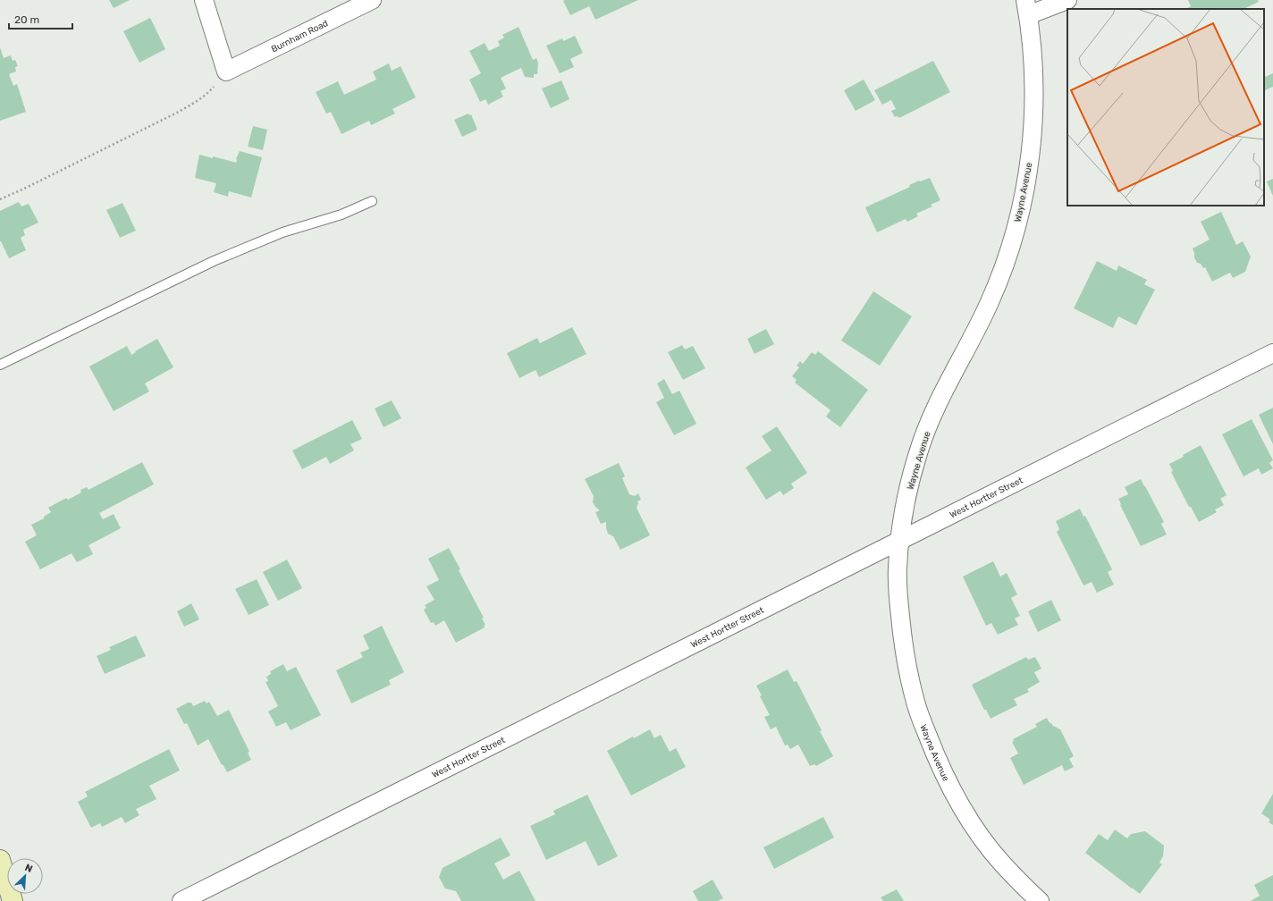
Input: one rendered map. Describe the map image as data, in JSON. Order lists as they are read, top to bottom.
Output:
{
  "streets": {
    "street": ["Burnham Road", "Wayne Avenue", "West Hortter Street"]
  },
  "crossings": [
    ["Wayne Avenue", "West Hortter Street"]
  ],
  "scale_bar": "20 m",
  "north": "top right"
}
